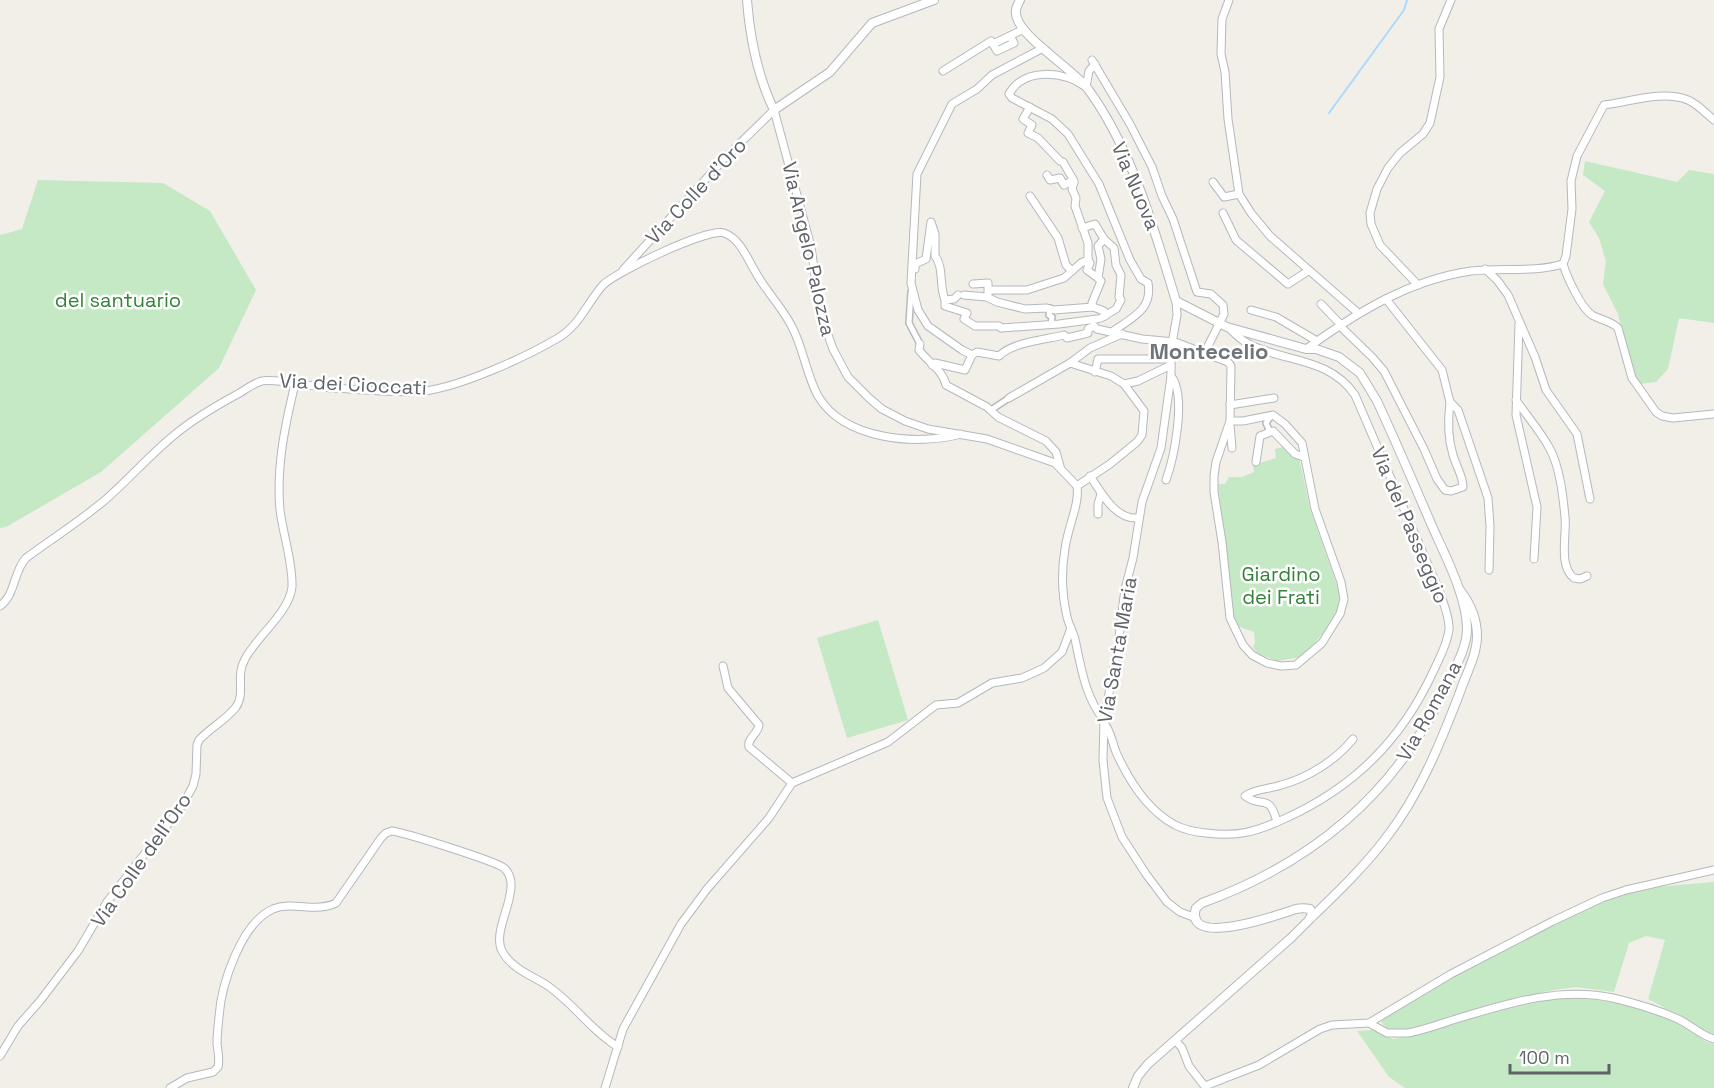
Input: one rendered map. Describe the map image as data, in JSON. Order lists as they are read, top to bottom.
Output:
{
  "streets": {
    "street": [
      "Via Nuova",
      "Via Colle d'Oro",
      "Via Angelo Palozza",
      "Via dei Cioccati",
      "Via del Passeggio",
      "Via Santa Maria",
      "Via Romana",
      "Via Colle dell'Oro"
    ]
  },
  "crossings": [
    ["Via Nuova", "Via Santa Maria"],
    ["Via Colle d'Oro", "Via Angelo Palozza"],
    ["Via Colle d'Oro", "Via dei Cioccati"],
    ["Via Angelo Palozza", "Via dei Cioccati"],
    ["Via Angelo Palozza", "Via del Passeggio"],
    ["Via dei Cioccati", "Via Colle dell'Oro"],
    ["Via del Passeggio", "Via Santa Maria"],
    ["Via del Passeggio", "Via Romana"],
    ["Via Santa Maria", "Via Romana"]
  ],
  "districts": ["Montecelio"],
  "parks": ["del santuario", "Giardino dei Frati"],
  "scale_bar": "100 m"
}
